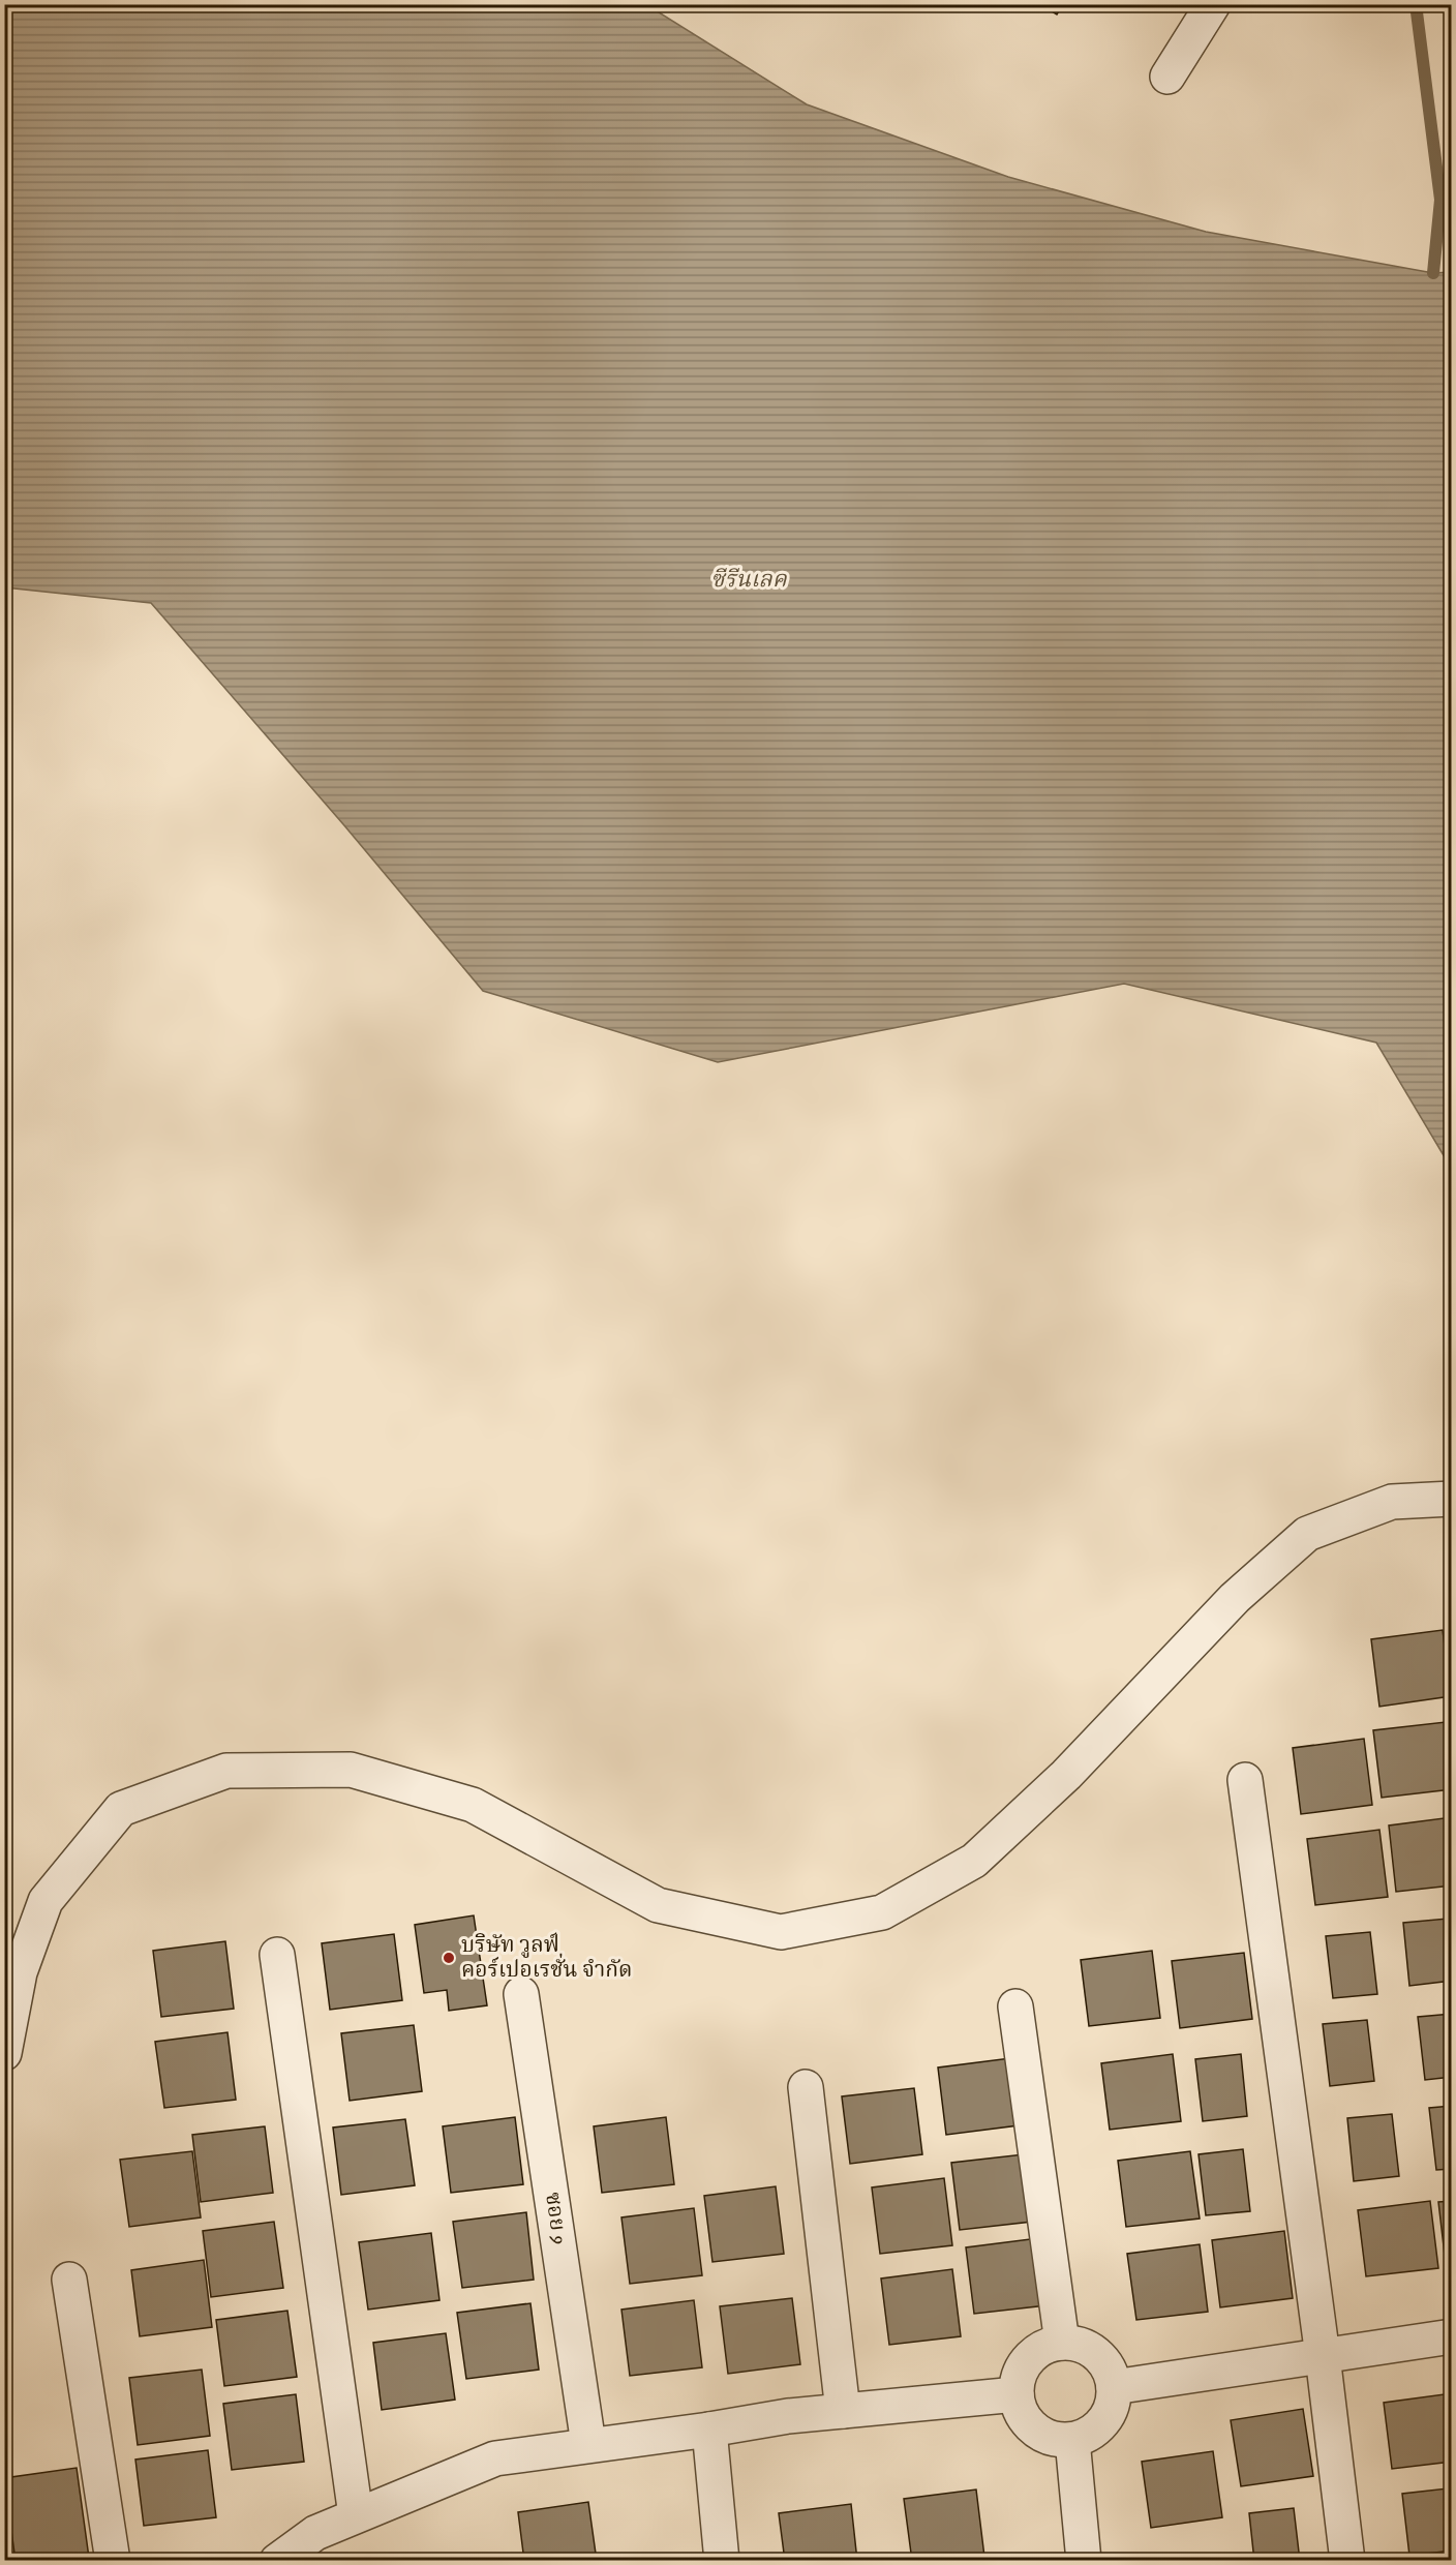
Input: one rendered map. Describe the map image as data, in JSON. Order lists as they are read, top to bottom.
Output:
{
  "streets": {
    "street": ["ซอย 9"]
  },
  "water": ["ซีรีนเลค"],
  "places": ["บริษัท วูลฟ์ คอร์เปอเรชั่น จำกัด"]
}
